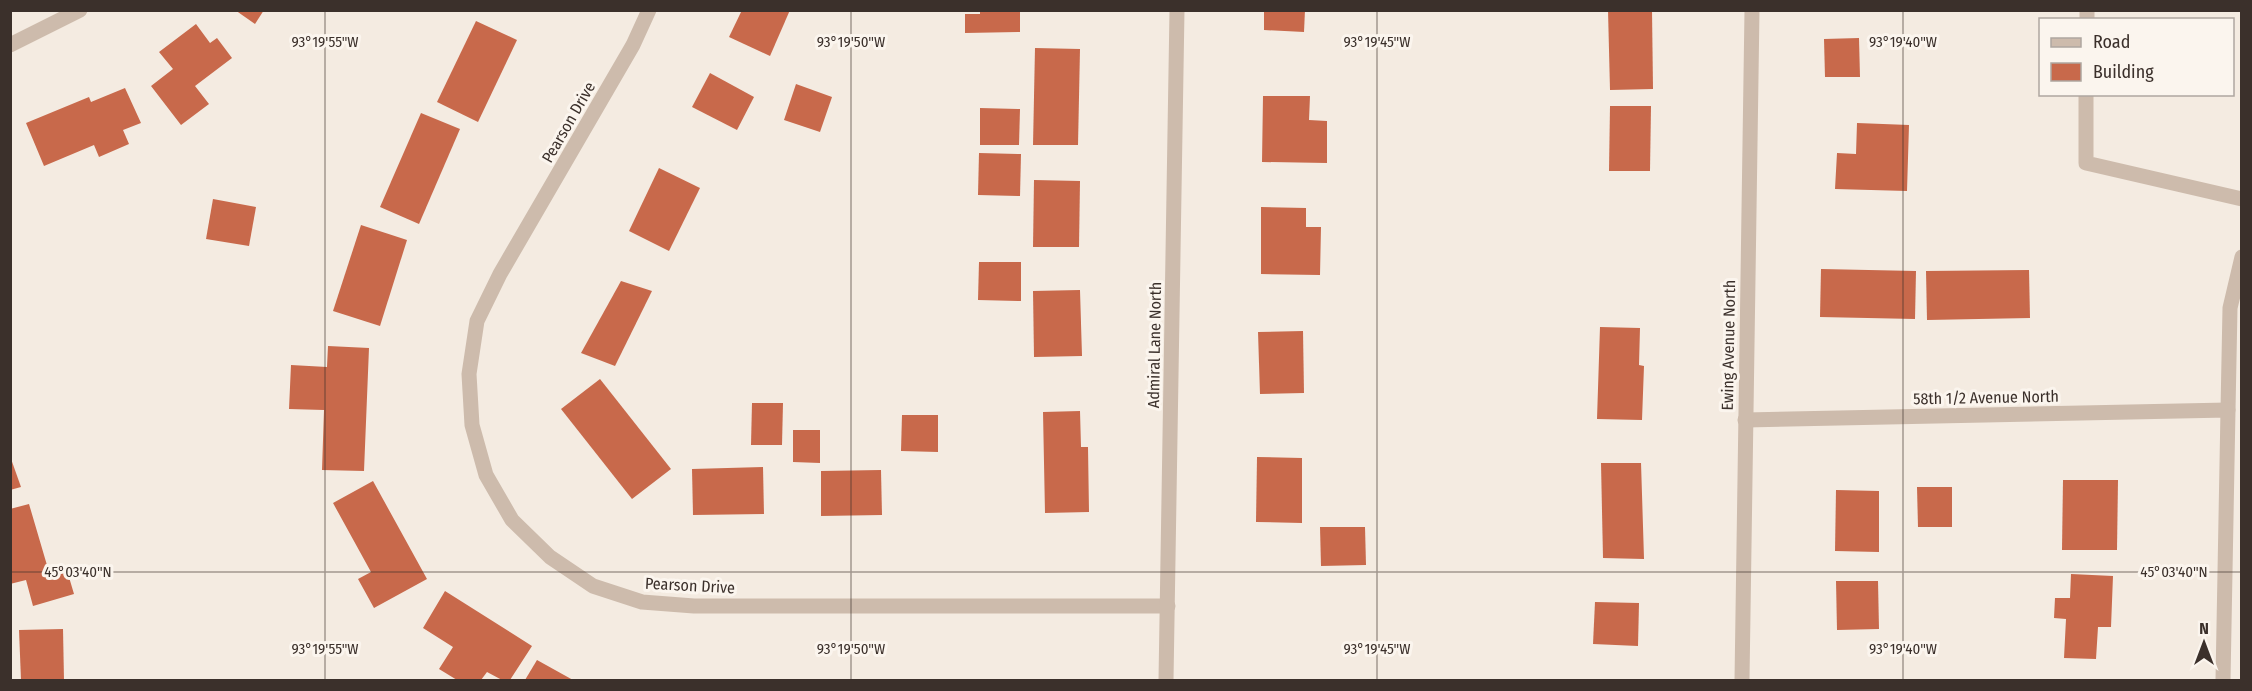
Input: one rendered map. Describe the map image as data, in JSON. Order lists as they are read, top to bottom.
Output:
{
  "streets": {
    "street": [
      "Pearson Drive",
      "Admiral Lane North",
      "Ewing Avenue North",
      "58th 1/2 Avenue North"
    ]
  },
  "crossings": [
    ["Pearson Drive", "Admiral Lane North"],
    ["Ewing Avenue North", "58th 1/2 Avenue North"]
  ],
  "legend": ["Road", "Building"],
  "north": "top",
  "coordinates": [
    "93°19'55\"W",
    "93°19'50\"W",
    "93°19'45\"W",
    "93°19'40\"W",
    "45°03'40\"N"
  ]
}
